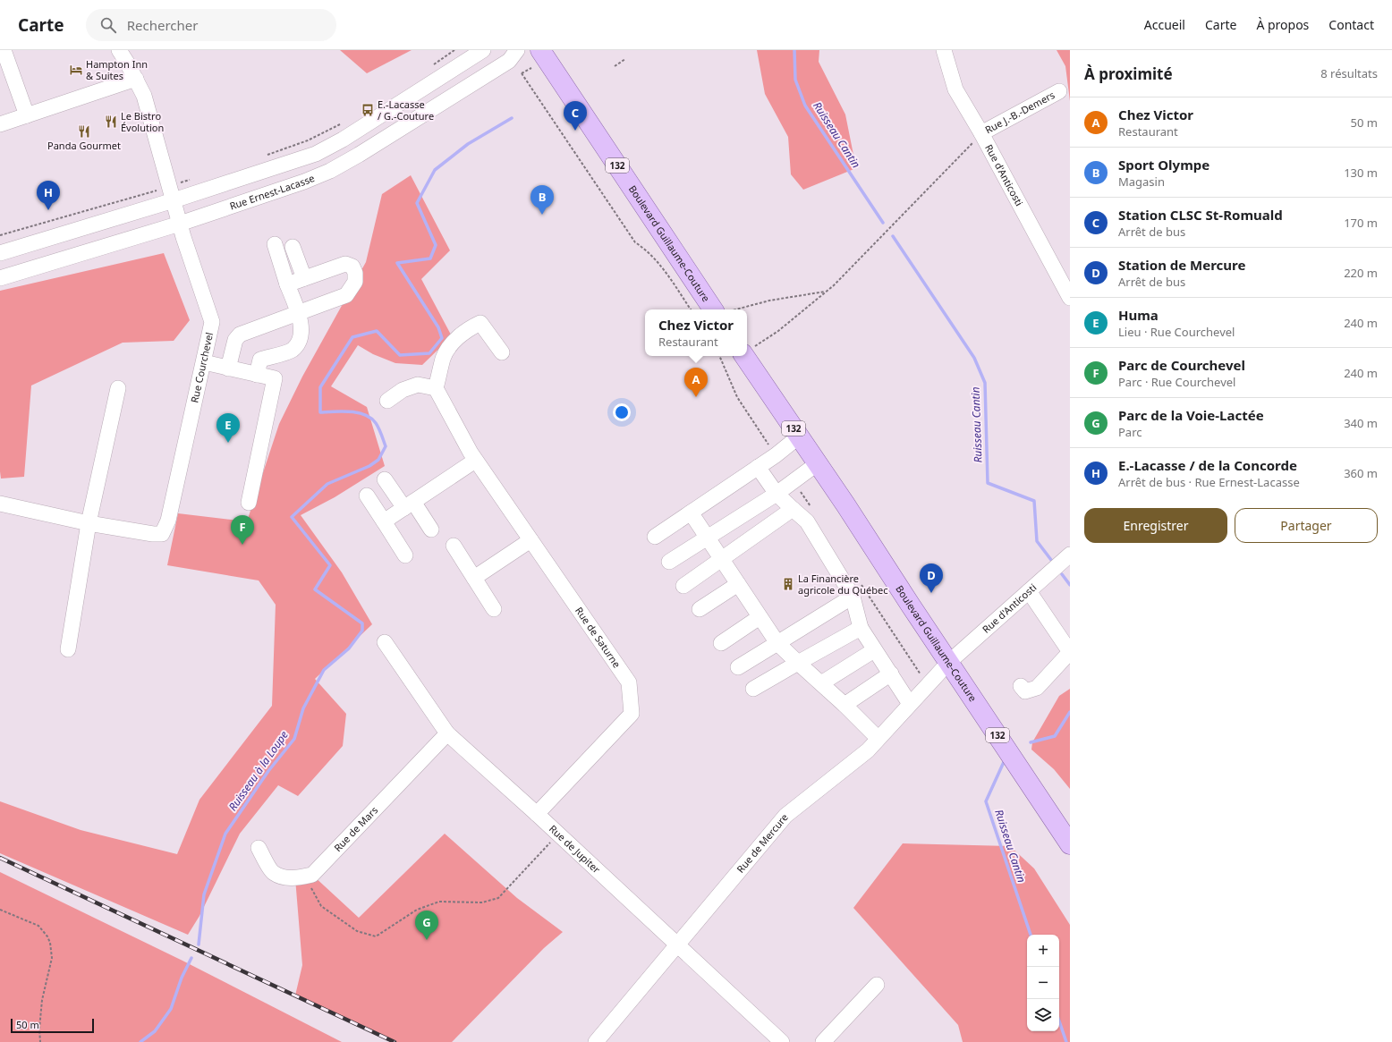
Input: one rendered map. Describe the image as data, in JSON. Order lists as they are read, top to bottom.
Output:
{
  "streets": {
    "main road": ["132", "Boulevard Guillaume-Couture"],
    "street": [
      "Rue J.-B.-Demers",
      "Rue d'Anticosti",
      "Rue Ernest-Lacasse",
      "Rue Courchevel",
      "Rue de Saturne",
      "Rue de Mars",
      "Rue de Mercure",
      "Rue de Jupiter"
    ]
  },
  "crossings": [
    ["Rue J.-B.-Demers", "Rue d'Anticosti"],
    ["Rue d'Anticosti", "Boulevard Guillaume-Couture"],
    ["Rue d'Anticosti", "Rue de Mercure"],
    ["Rue Ernest-Lacasse", "Rue Courchevel"],
    ["Boulevard Guillaume-Couture", "Rue de Mercure"],
    ["Rue de Saturne", "Rue de Jupiter"],
    ["Rue de Mars", "Rue de Jupiter"],
    ["Rue de Mercure", "Rue de Jupiter"]
  ],
  "water": ["Ruisseau Cantin", "Ruisseau à la Loupe"],
  "places": {
    "hotel": ["Hampton Inn & Suites"],
    "bus stop": ["E.-Lacasse / G.-Couture"],
    "restaurant": ["Le Bistro Évolution", "Panda Gourmet"],
    "building": ["La Financière agricole du Québec"]
  },
  "scale_bar": "50 m",
  "page": {
    "header": "Carte",
    "search": "Rechercher",
    "nav": [
      "Accueil",
      "Carte",
      "À propos",
      "Contact"
    ],
    "heading": ["À proximité", "8 résultats"],
    "list": [
      {
        "mark": "A",
        "name": "Chez Victor",
        "note": "Restaurant",
        "value": "50 m"
      },
      {
        "mark": "B",
        "name": "Sport Olympe",
        "note": "Magasin",
        "value": "130 m"
      },
      {
        "mark": "C",
        "name": "Station CLSC St-Romuald",
        "note": "Arrêt de bus",
        "value": "170 m"
      },
      {
        "mark": "D",
        "name": "Station de Mercure",
        "note": "Arrêt de bus",
        "value": "220 m"
      },
      {
        "mark": "E",
        "name": "Huma",
        "note": "Lieu · Rue Courchevel",
        "value": "240 m"
      },
      {
        "mark": "F",
        "name": "Parc de Courchevel",
        "note": "Parc · Rue Courchevel",
        "value": "240 m"
      },
      {
        "mark": "G",
        "name": "Parc de la Voie-Lactée",
        "note": "Parc",
        "value": "340 m"
      },
      {
        "mark": "H",
        "name": "E.-Lacasse / de la Concorde",
        "note": "Arrêt de bus · Rue Ernest-Lacasse",
        "value": "360 m"
      }
    ],
    "pins": [
      "C",
      "H",
      "B",
      "A",
      "E",
      "F",
      "D",
      "G"
    ],
    "popup": ["Chez Victor", "Restaurant"],
    "buttons": ["Enregistrer", "Partager"],
    "map_buttons": ["+", "−"],
    "scale": "50 m"
  }
}
